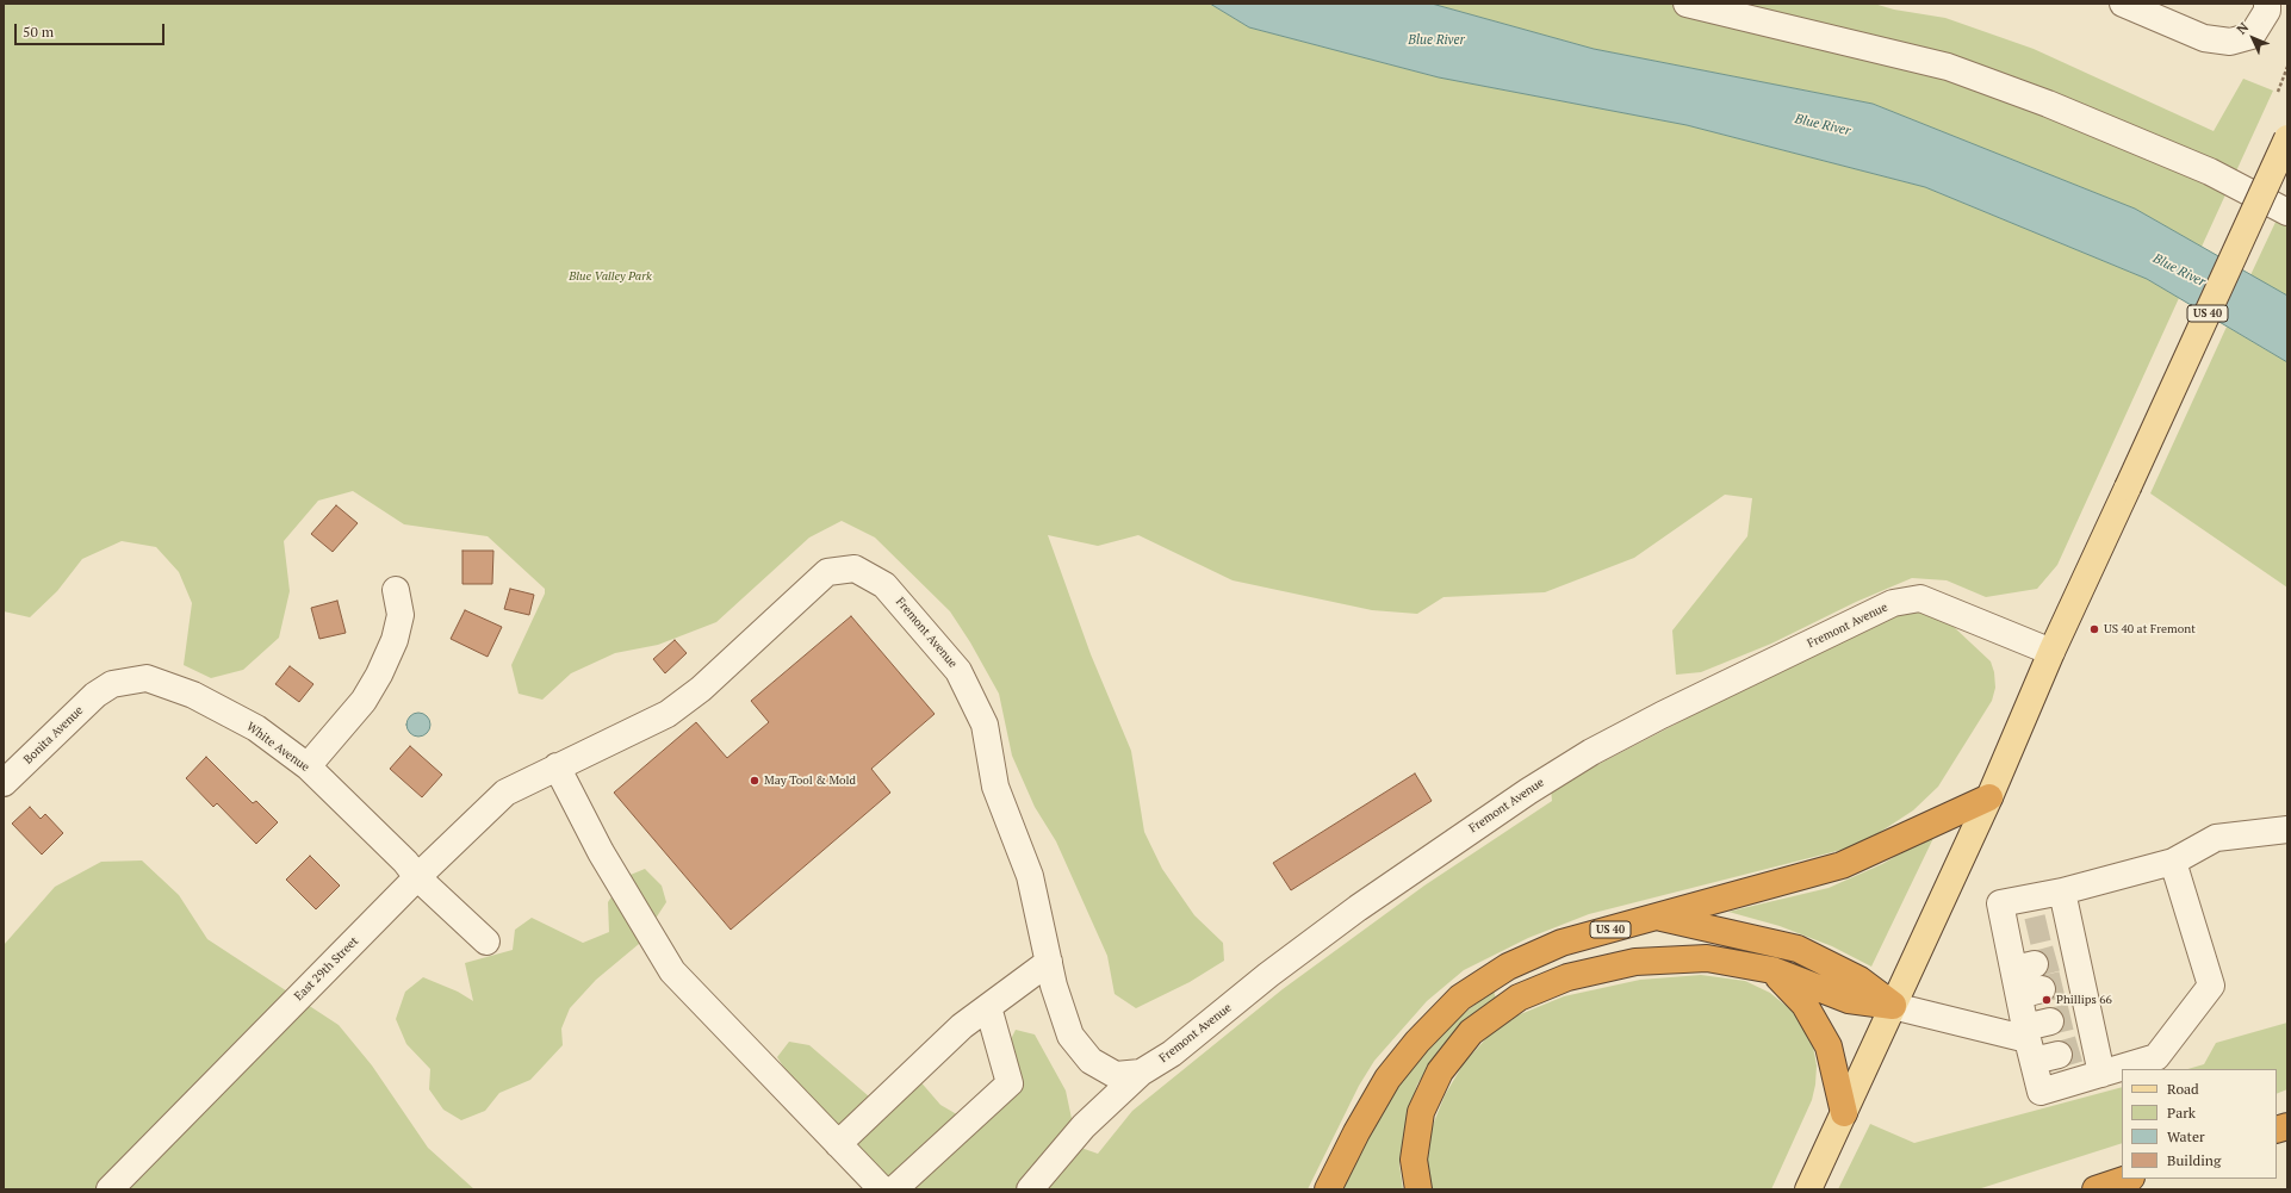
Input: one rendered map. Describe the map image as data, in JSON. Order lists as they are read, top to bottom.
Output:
{
  "streets": {
    "highway": ["US 40"],
    "street": [
      "Fremont Avenue",
      "Bonita Avenue",
      "White Avenue",
      "East 29th Street"
    ]
  },
  "crossings": [
    ["US 40", "Fremont Avenue"],
    ["Fremont Avenue", "East 29th Street"],
    ["Bonita Avenue", "White Avenue"],
    ["White Avenue", "East 29th Street"]
  ],
  "water": ["Blue River"],
  "parks": ["Blue Valley Park"],
  "places": ["US 40 at Fremont", "May Tool & Mold", "Phillips 66"],
  "legend": [
    "Road",
    "Park",
    "Water",
    "Building"
  ],
  "scale_bar": "50 m",
  "north": "top left"
}
